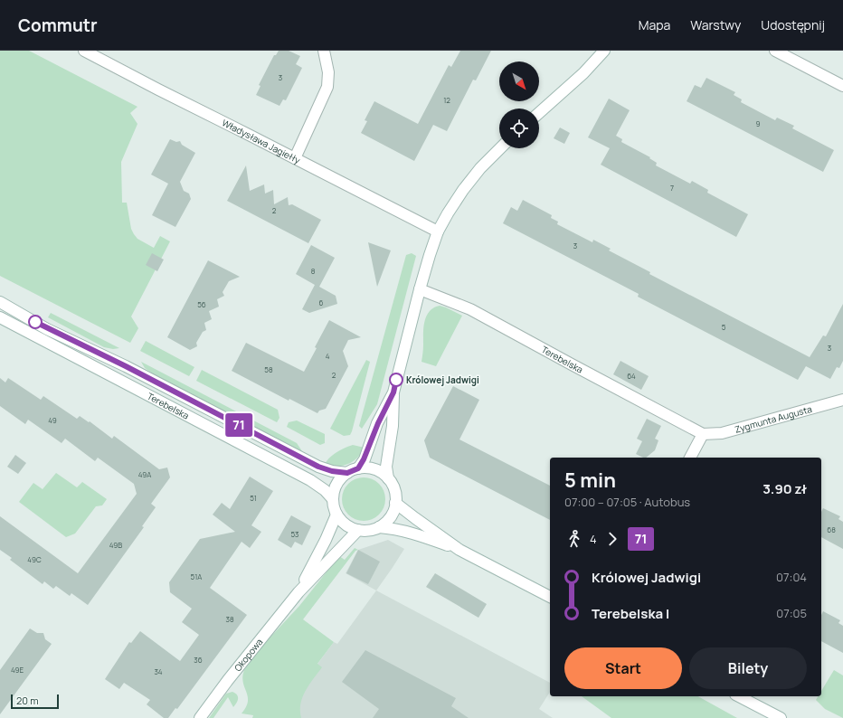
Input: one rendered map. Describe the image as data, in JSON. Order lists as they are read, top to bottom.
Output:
{
  "streets": {
    "street": [
      "Władysława Jagiełły",
      "Terebelska",
      "Zygmunta Augusta",
      "Okopowa"
    ]
  },
  "crossings": [
    ["Terebelska", "Zygmunta Augusta"],
    ["Terebelska", "Okopowa"]
  ],
  "places": ["Królowej Jadwigi"],
  "lines": ["bus line 71"],
  "house_numbers": [
    "3",
    "12",
    "9",
    "7",
    "2",
    "3",
    "8",
    "6",
    "56",
    "5",
    "3",
    "4",
    "58",
    "2",
    "64",
    "49",
    "49A",
    "51",
    "68",
    "53",
    "49B",
    "49C",
    "51A",
    "38",
    "36",
    "49E",
    "34"
  ],
  "scale_bar": "20 m",
  "north": "bottom right",
  "page": {
    "header": "Commutr",
    "nav": ["Mapa", "Warstwy", "Udostępnij"],
    "on_map": "71",
    "heading": ["5 min", "07:00 – 07:05 · Autobus", "3.90 zł"],
    "legs": ["4", "71"],
    "list": [
      {
        "name": "Królowej Jadwigi",
        "value": "07:04"
      },
      {
        "name": "Terebelska I",
        "value": "07:05"
      }
    ],
    "buttons": ["Start", "Bilety"],
    "scale": "20 m"
  }
}
